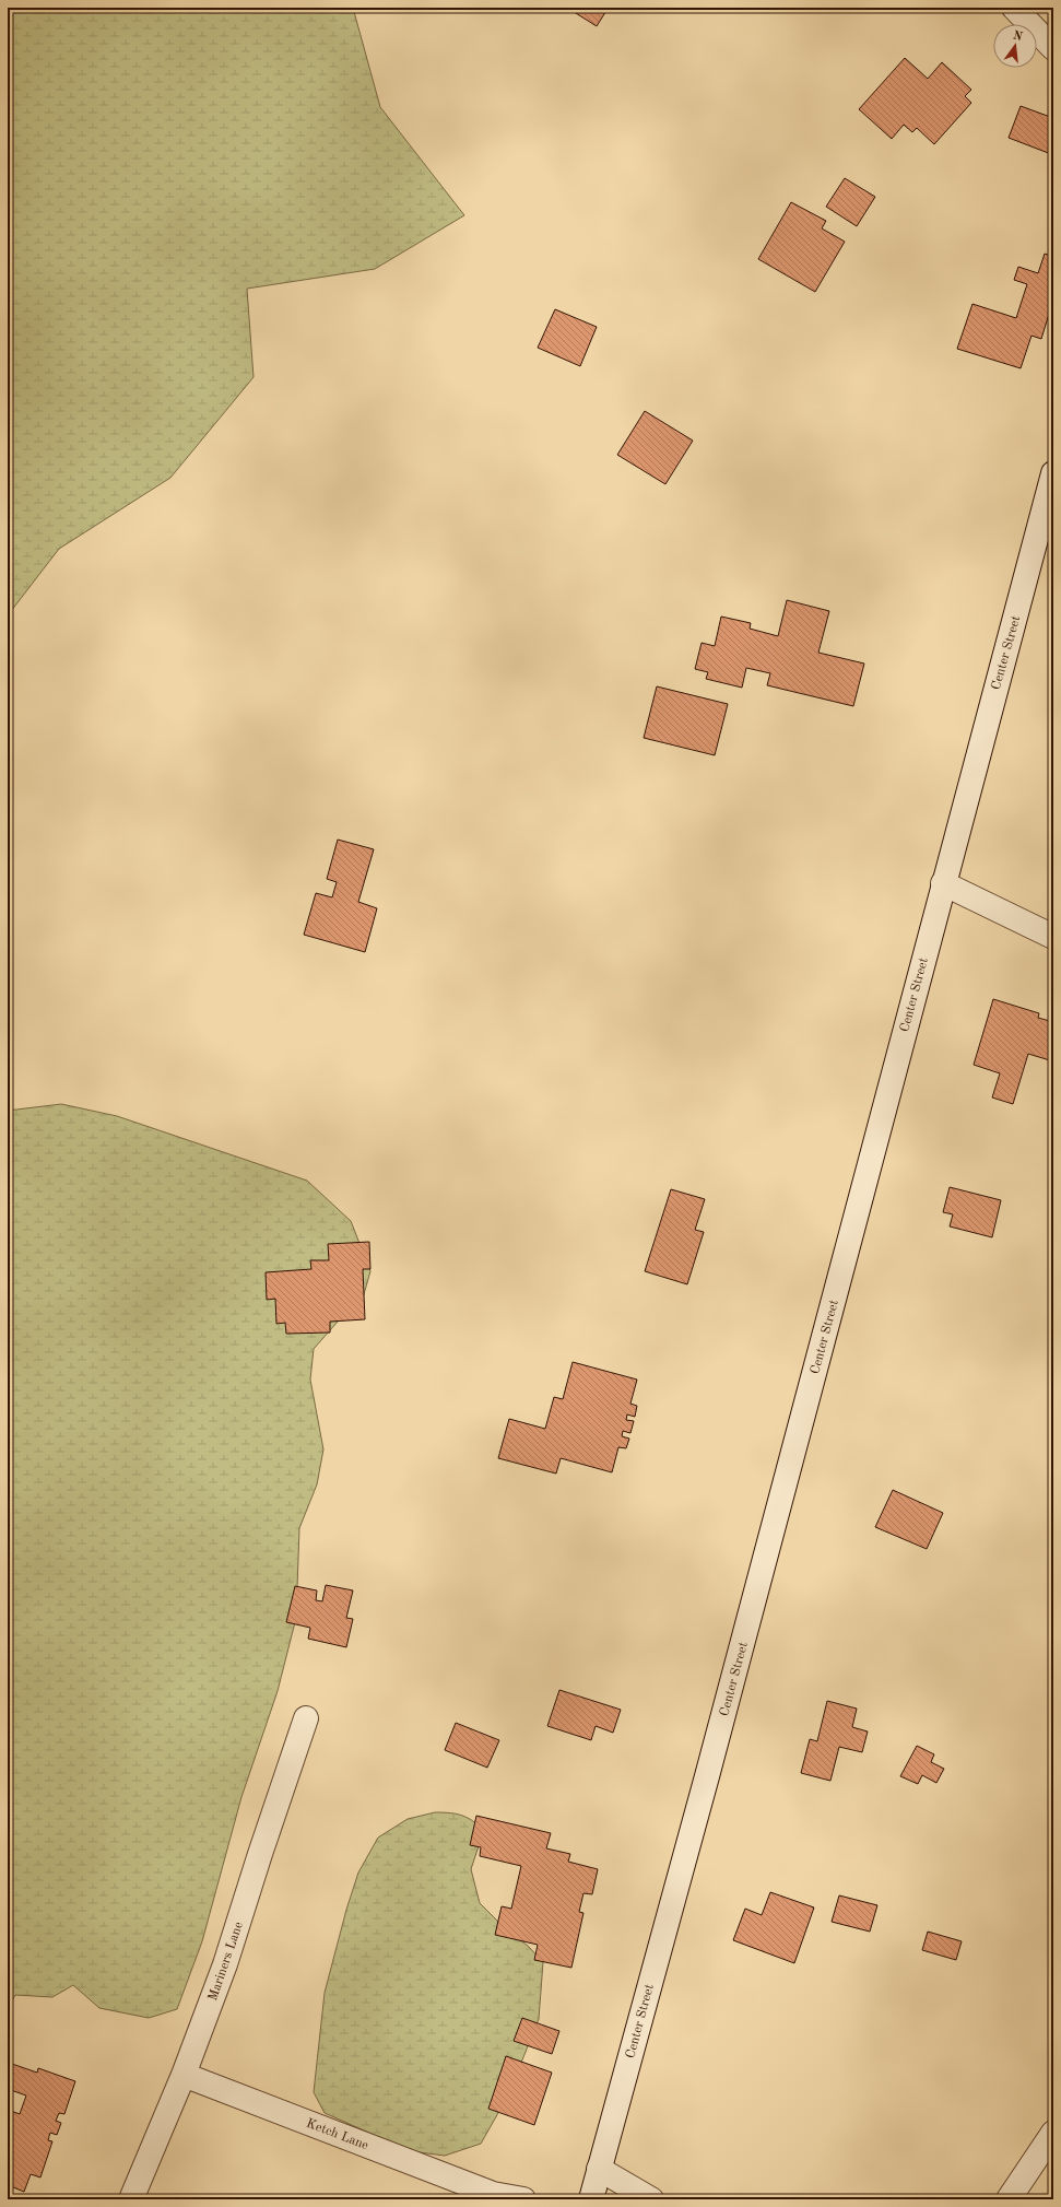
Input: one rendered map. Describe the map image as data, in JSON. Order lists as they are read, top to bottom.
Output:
{
  "streets": {
    "street": ["Center Street", "Mariners Lane", "Ketch Lane"]
  },
  "crossings": [
    ["Mariners Lane", "Ketch Lane"]
  ],
  "north": "top"
}
